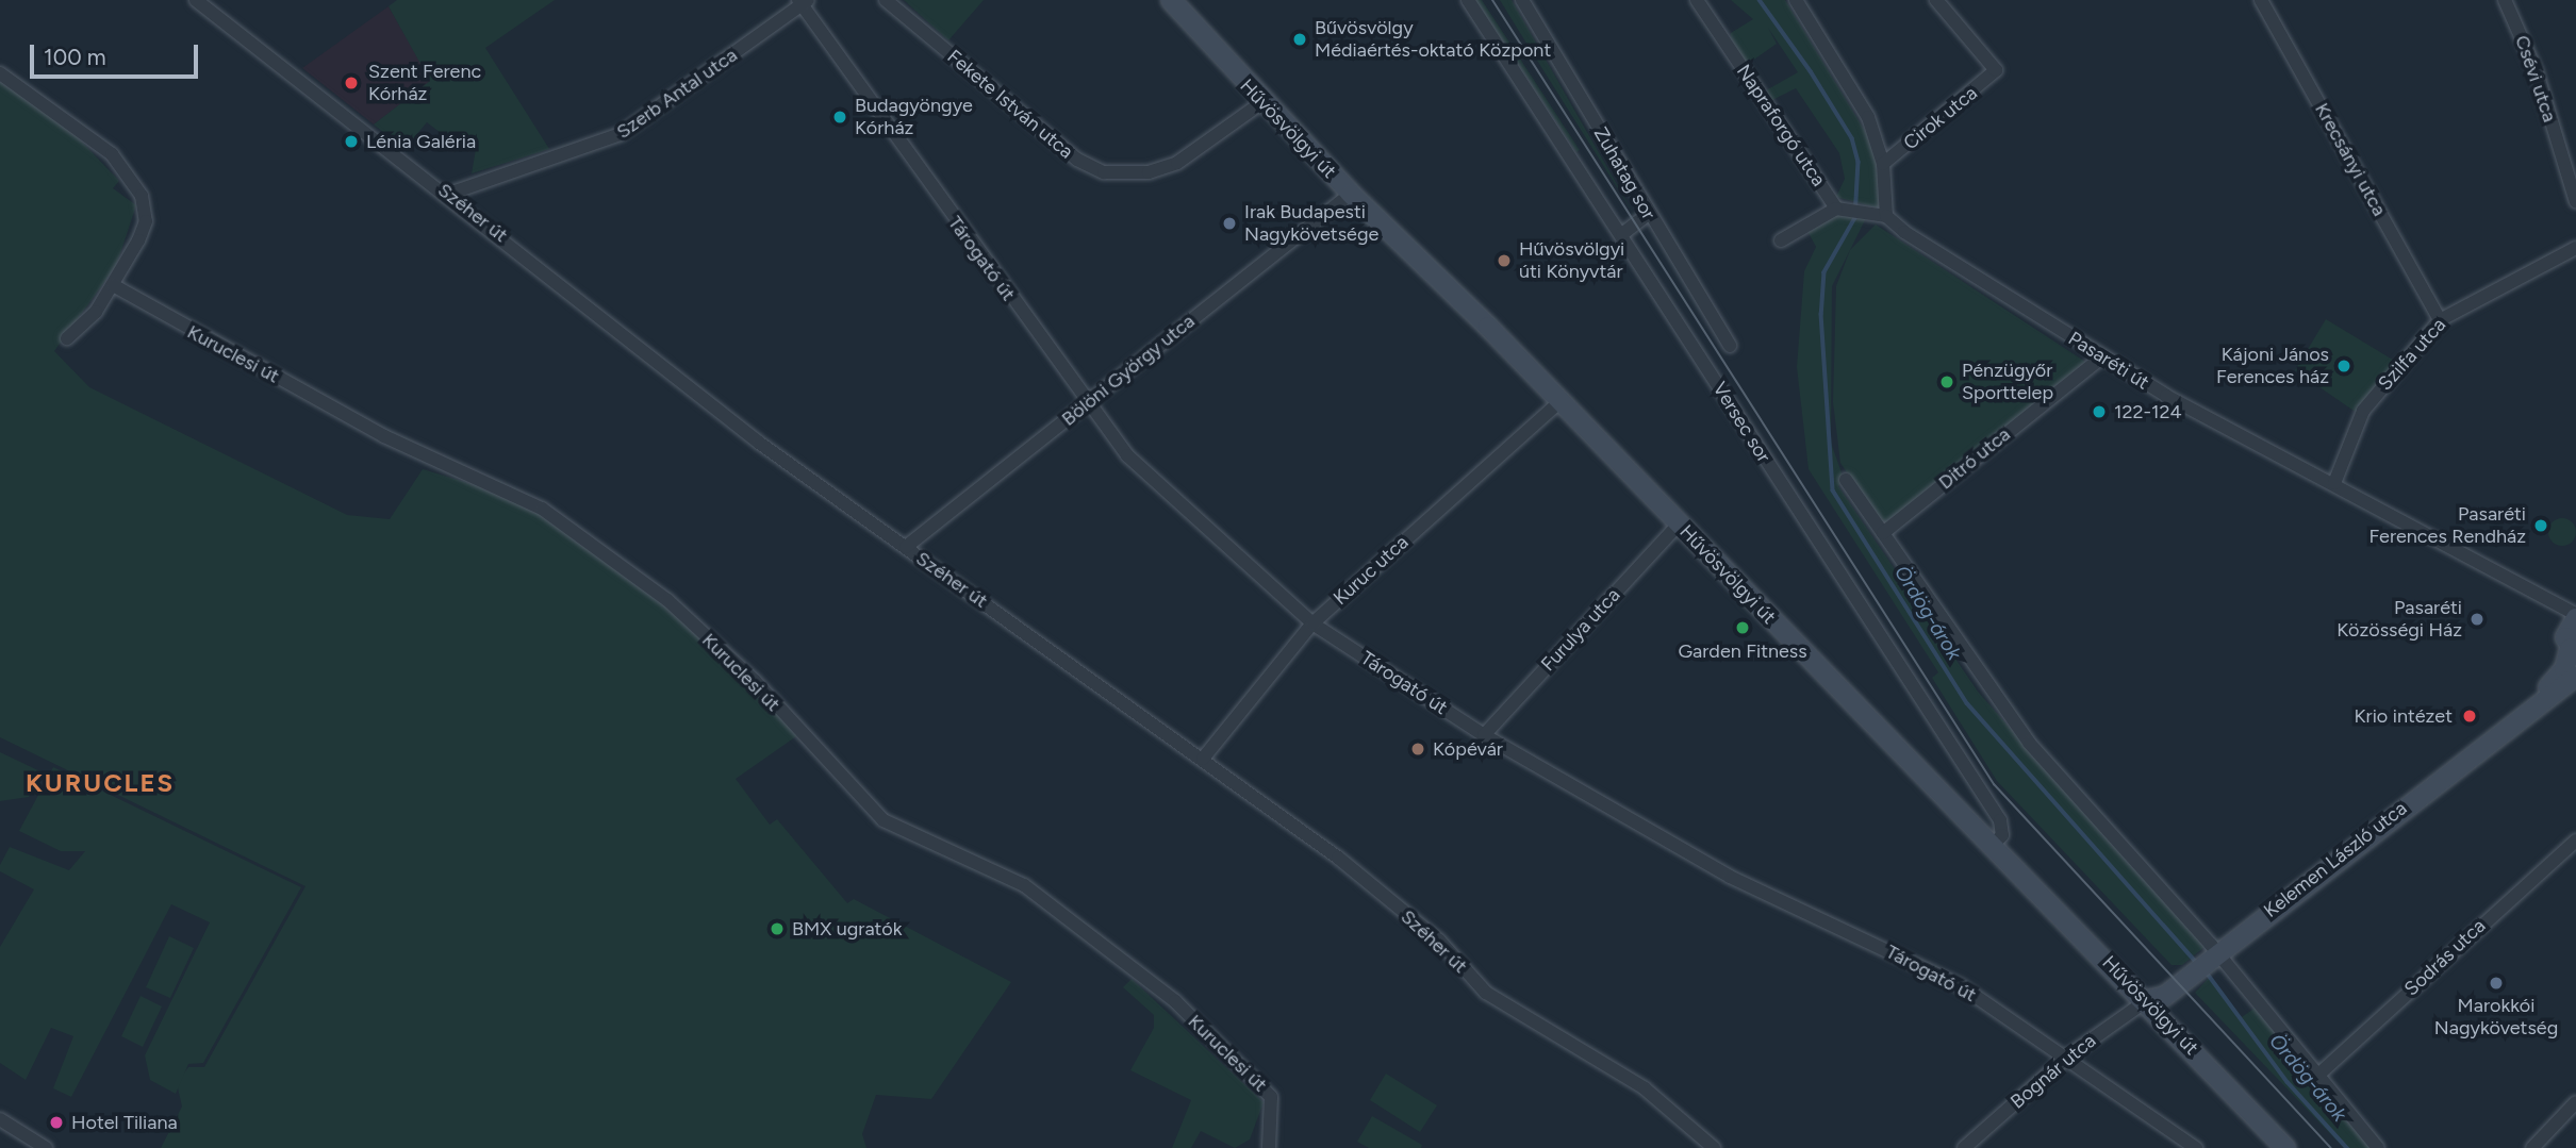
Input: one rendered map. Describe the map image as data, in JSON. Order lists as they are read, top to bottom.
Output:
{
  "streets": {
    "main road": ["Hűvösvölgyi út", "Kelemen László utca"],
    "street": [
      "Csévi utca",
      "Szerb Antal utca",
      "Fekete István utca",
      "Cirok utca",
      "Napraforgó utca",
      "Krecsányi utca",
      "Zuhatag sor",
      "Széher út",
      "Tárogató út",
      "Kuruclesi út",
      "Szilfa utca",
      "Pasaréti út",
      "Bölöni György utca",
      "Versec sor",
      "Ditró utca",
      "Kuruc utca",
      "Furulya utca",
      "Sodrás utca",
      "Bognár utca"
    ]
  },
  "crossings": [
    ["Szerb Antal utca", "Széher út"],
    ["Szerb Antal utca", "Tárogató út"],
    ["Fekete István utca", "Hűvösvölgyi út"],
    ["Hűvösvölgyi út", "Bölöni György utca"],
    ["Hűvösvölgyi út", "Versec sor"],
    ["Hűvösvölgyi út", "Kuruc utca"],
    ["Hűvösvölgyi út", "Furulya utca"],
    ["Hűvösvölgyi út", "Kelemen László utca"],
    ["Hűvösvölgyi út", "Bognár utca"],
    ["Krecsányi utca", "Szilfa utca"],
    ["Széher út", "Bölöni György utca"],
    ["Széher út", "Kuruc utca"],
    ["Tárogató út", "Bölöni György utca"],
    ["Tárogató út", "Kuruc utca"],
    ["Tárogató út", "Furulya utca"],
    ["Tárogató út", "Bognár utca"],
    ["Szilfa utca", "Pasaréti út"],
    ["Pasaréti út", "Ditró utca"],
    ["Kelemen László utca", "Bognár utca"]
  ],
  "districts": ["KURUCLES"],
  "water": ["Ördög-árok"],
  "places": [
    "Bűvösvölgy Médiaértés-oktató Központ",
    "Szent Ferenc Kórház",
    "Budagyöngye Kórház",
    "Lénia Galéria",
    "Irak Budapesti Nagykövetsége",
    "Hűvösvölgyi úti Könyvtár",
    "Kájoni János Ferences ház",
    "Pénzügyőr Sporttelep",
    "122-124",
    "Pasaréti Ferences Rendház",
    "Pasaréti Közösségi Ház",
    "Garden Fitness",
    "Krio intézet",
    "Kópévár",
    "BMX ugratók",
    "Marokkói Nagykövetség",
    "Hotel Tiliana"
  ],
  "scale_bar": "100 m"
}
